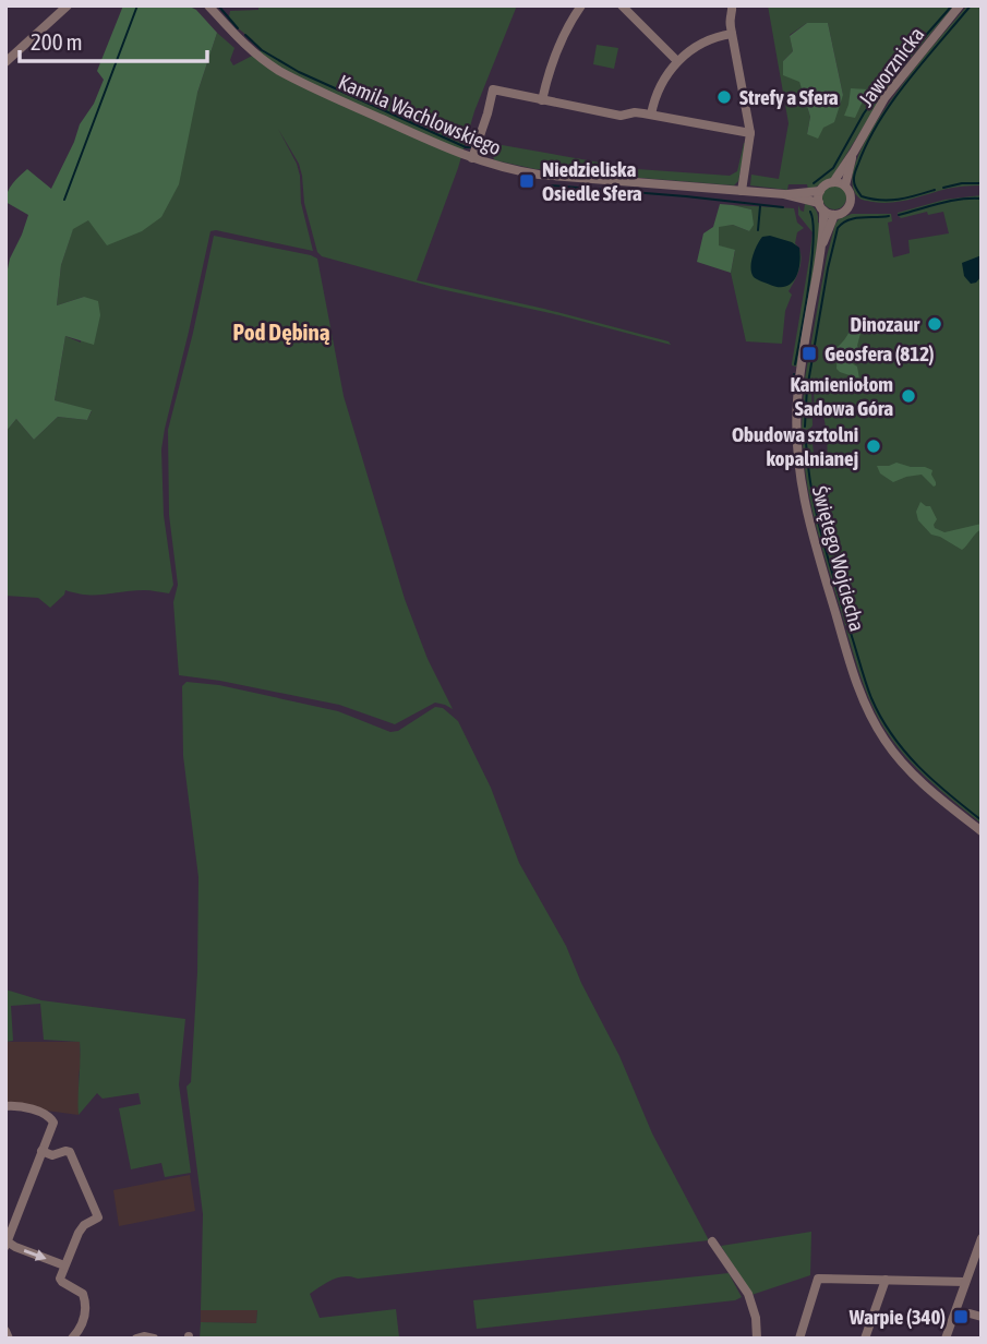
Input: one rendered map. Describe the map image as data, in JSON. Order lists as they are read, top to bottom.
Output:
{
  "streets": {
    "street": ["Jaworznicka", "Kamila Wachlowskiego", "Świętego Wojciecha"]
  },
  "crossings": [
    ["Jaworznicka", "Kamila Wachlowskiego"],
    ["Jaworznicka", "Świętego Wojciecha"],
    ["Kamila Wachlowskiego", "Świętego Wojciecha"]
  ],
  "districts": ["Pod Dębiną"],
  "places": {
    "other": [
      "Strefy a Sfera",
      "Dinozaur",
      "Kamieniołom Sadowa Góra",
      "Obudowa sztolni kopalnianej"
    ],
    "transit": ["Niedzieliska Osiedle Sfera", "Geosfera (812)", "Warpie (340)"]
  },
  "scale_bar": "200 m"
}
